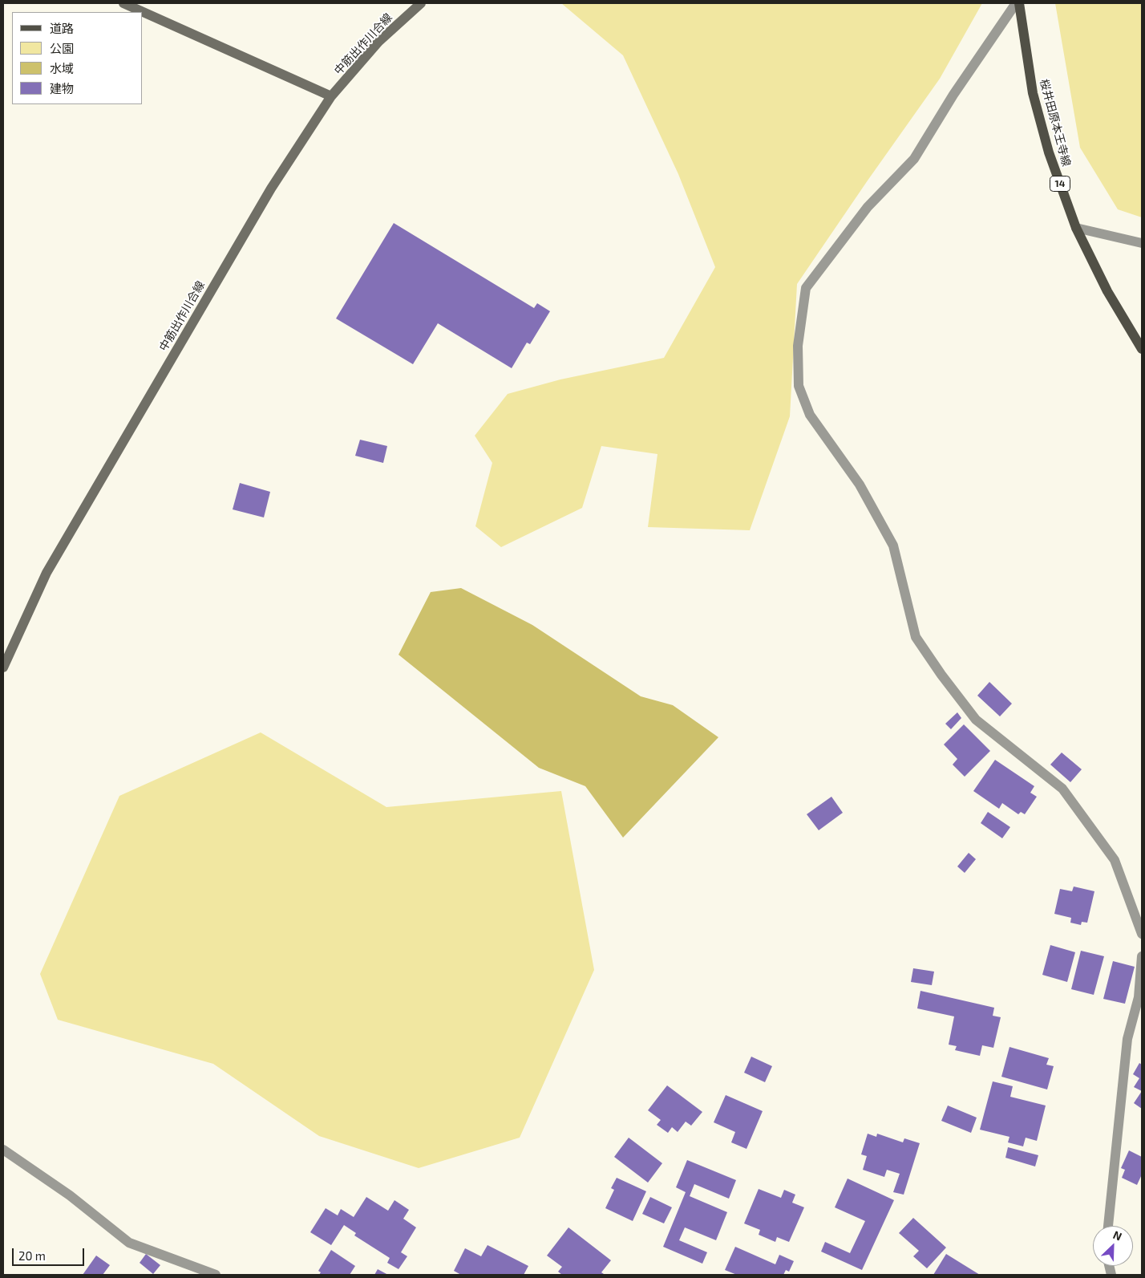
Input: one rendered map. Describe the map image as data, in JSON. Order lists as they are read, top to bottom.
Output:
{
  "streets": {
    "main road": ["中筋出作川合線", "桜井田原本王寺線", "14"]
  },
  "legend": [
    "道路",
    "公園",
    "水域",
    "建物"
  ],
  "scale_bar": "20 m",
  "north": "top right"
}
